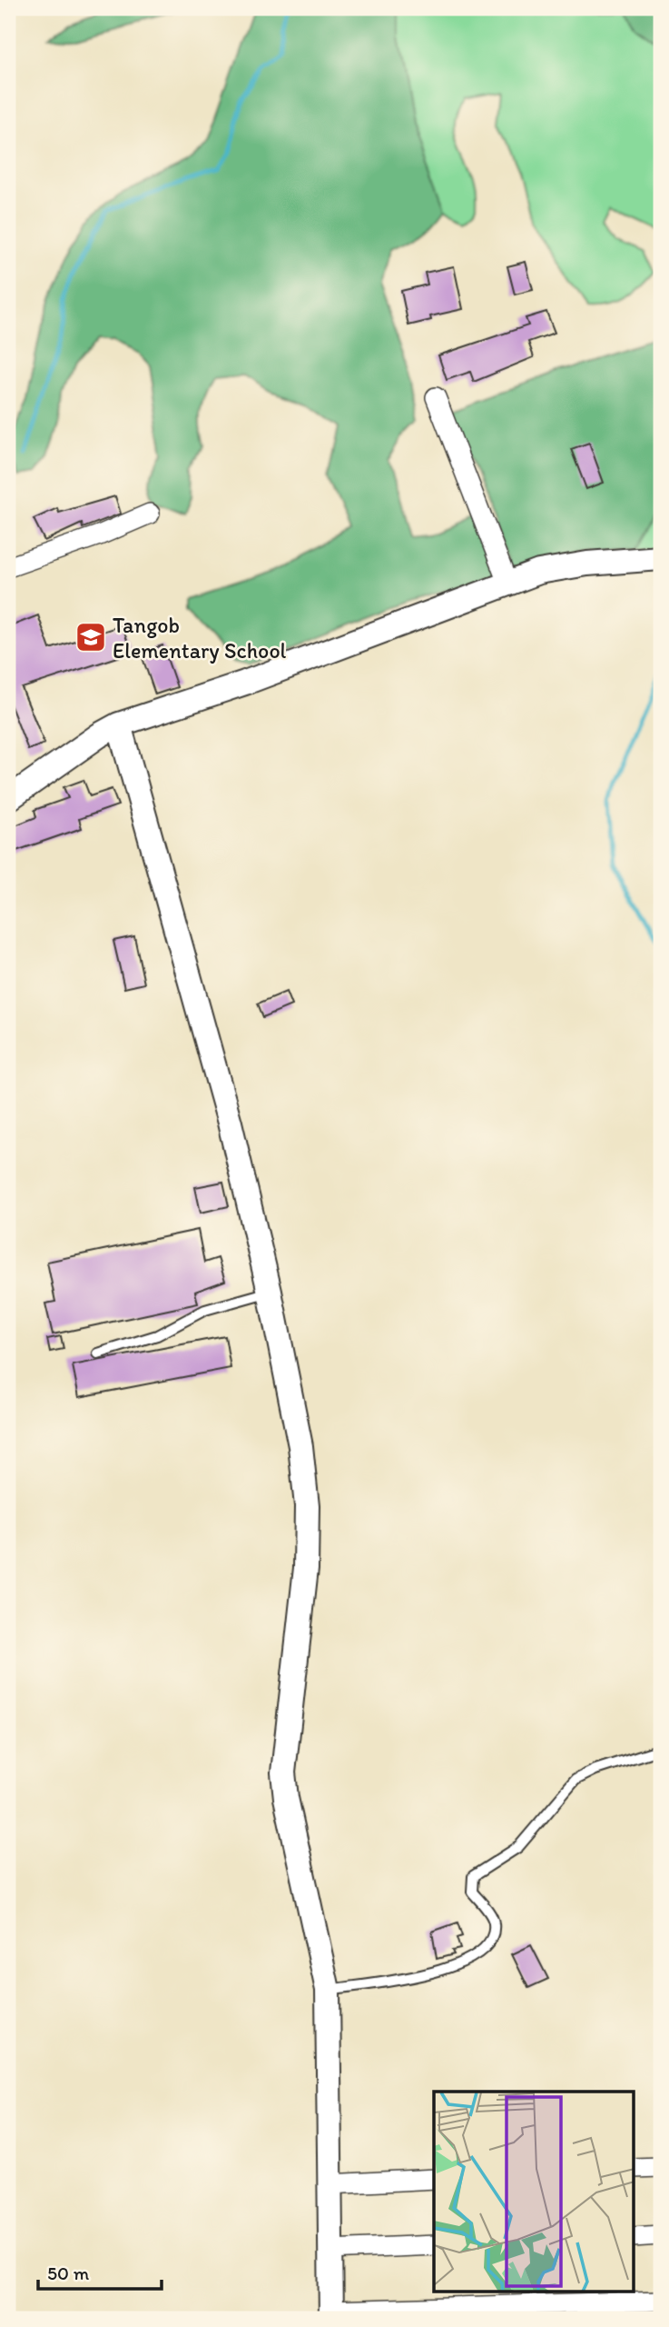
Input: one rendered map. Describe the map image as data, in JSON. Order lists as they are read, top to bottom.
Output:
{
  "places": {
    "school or university": ["Tangob Elementary School"]
  },
  "scale_bar": "50 m"
}
